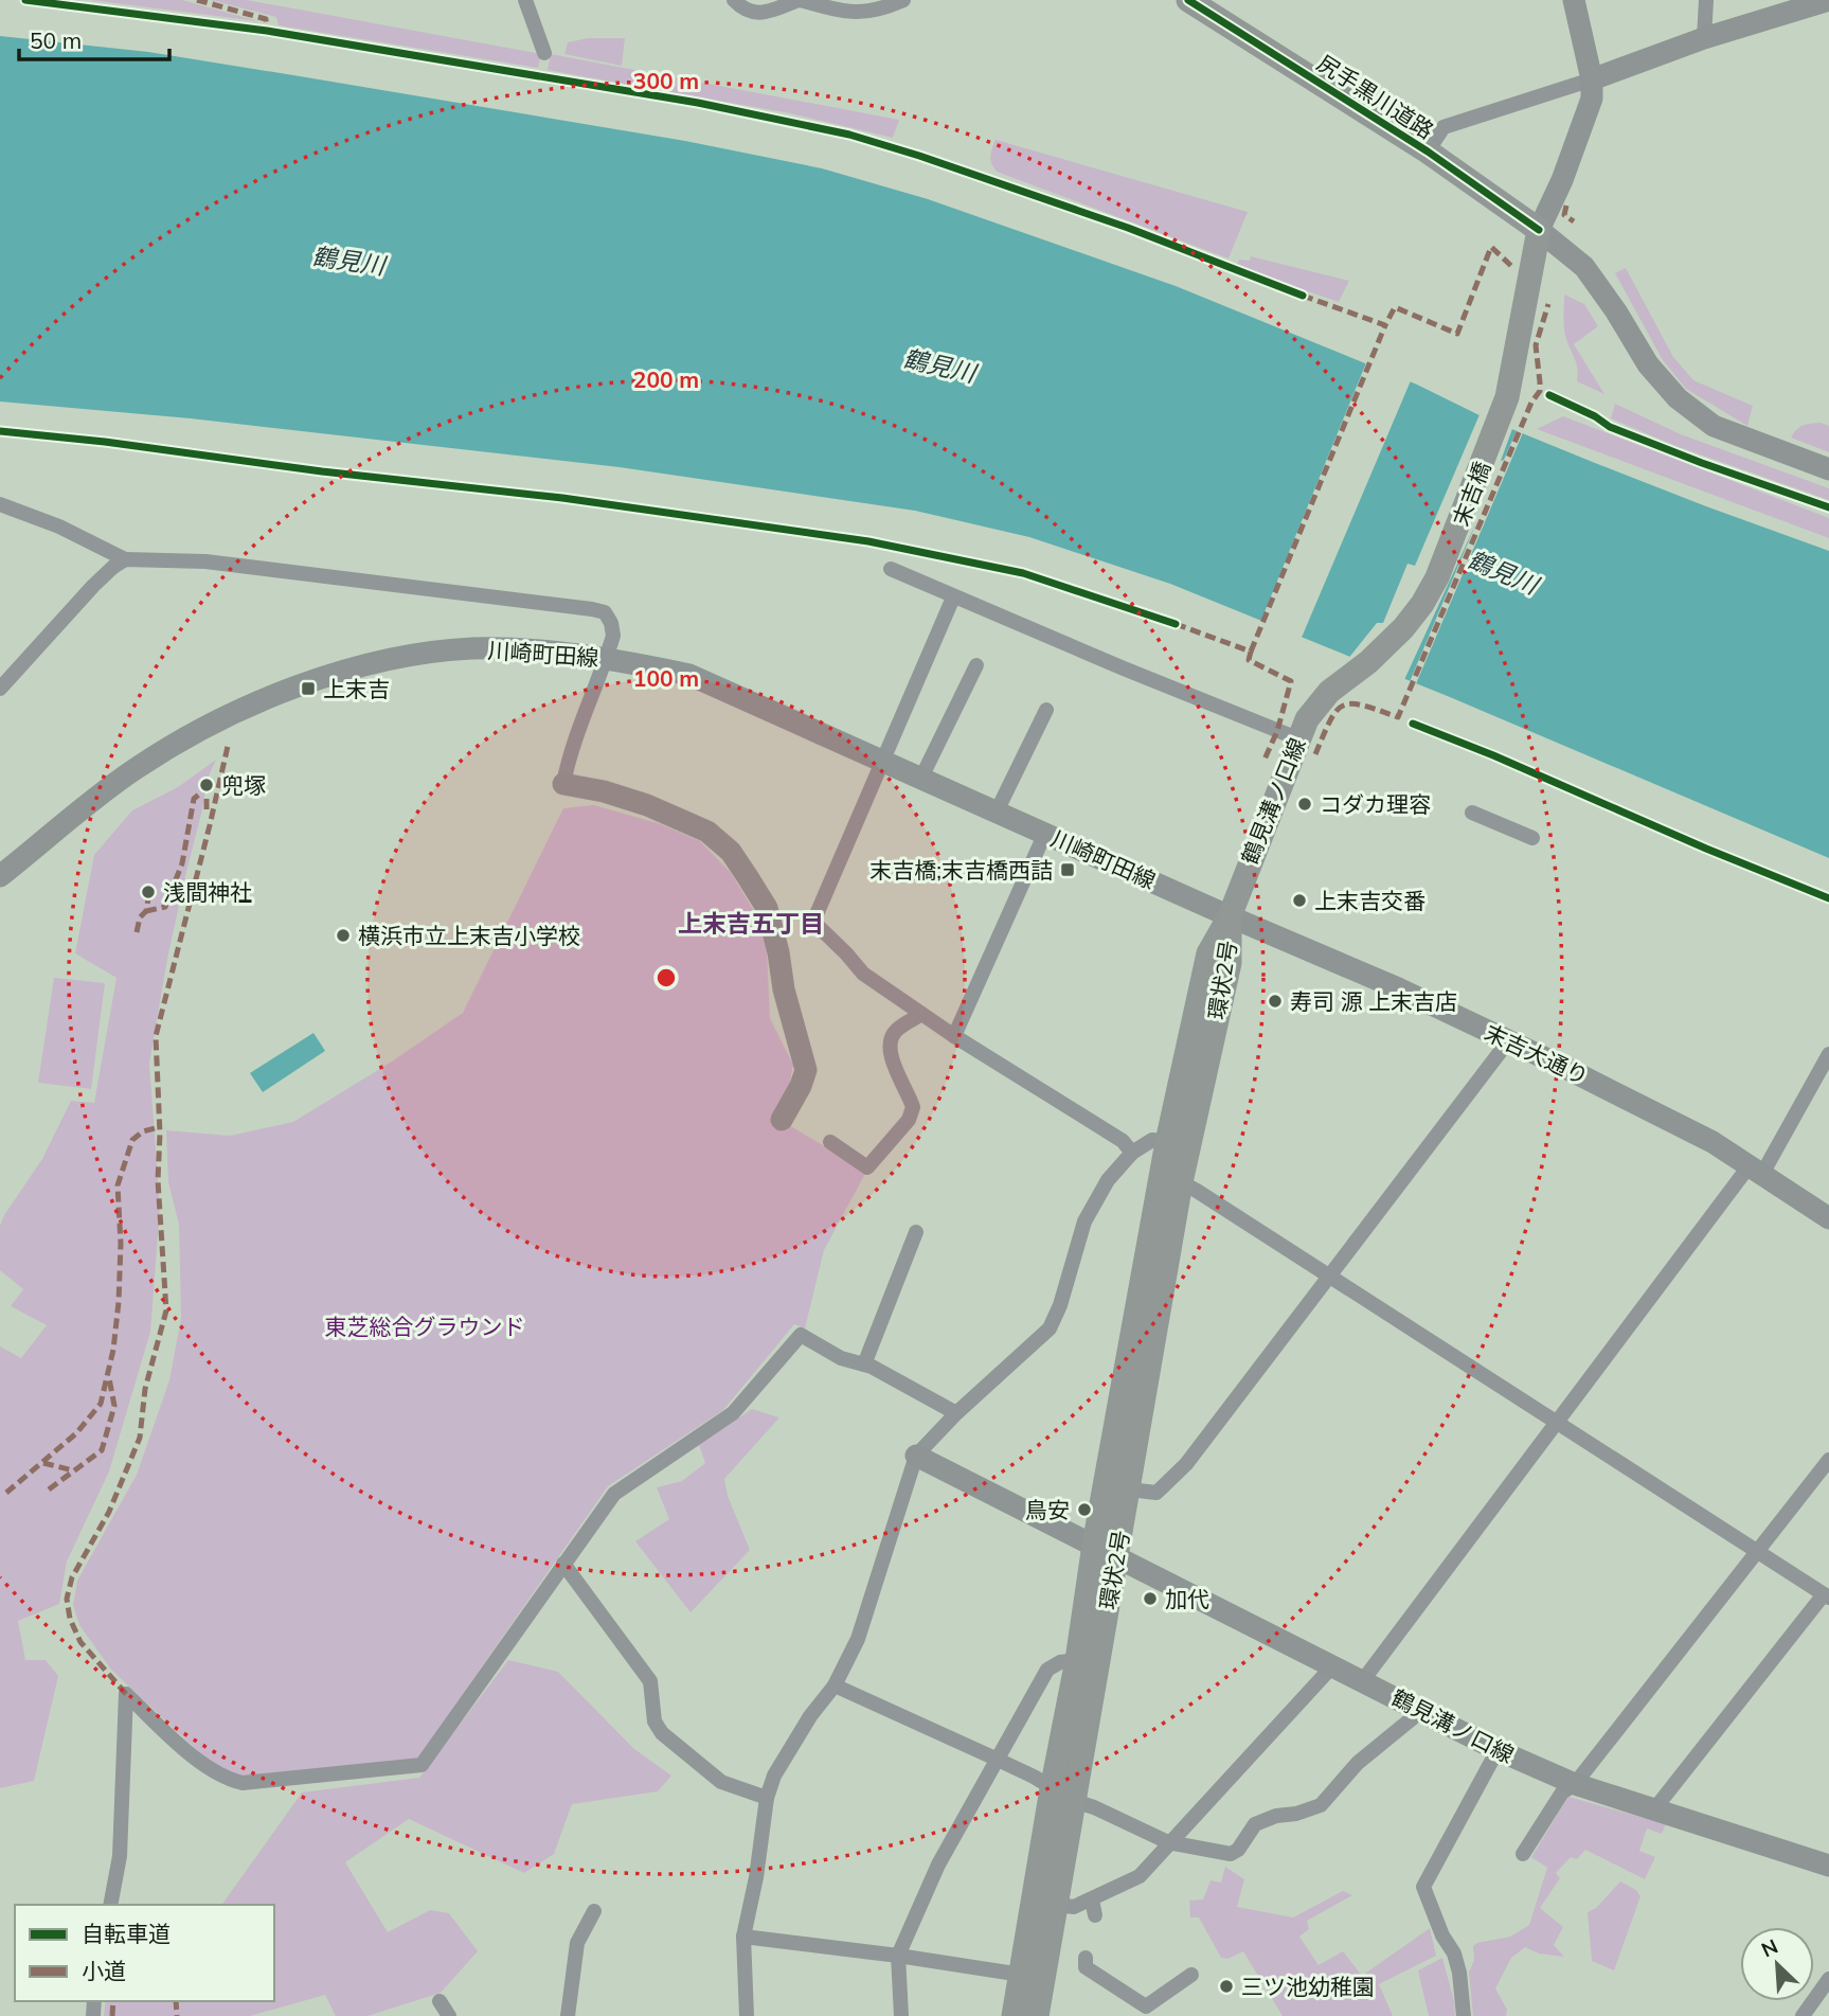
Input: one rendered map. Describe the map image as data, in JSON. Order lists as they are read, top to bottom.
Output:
{
  "streets": {
    "main road": [
      "尻手黒川道路",
      "末吉橋",
      "川崎町田線",
      "鶴見溝ノ口線",
      "環状2号",
      "末吉大通り"
    ]
  },
  "crossings": [
    ["尻手黒川道路", "末吉橋"],
    ["末吉橋", "鶴見溝ノ口線"],
    ["川崎町田線", "鶴見溝ノ口線"],
    ["川崎町田線", "環状2号"],
    ["川崎町田線", "末吉大通り"],
    ["鶴見溝ノ口線", "環状2号"],
    ["鶴見溝ノ口線", "末吉大通り"],
    ["環状2号", "末吉大通り"]
  ],
  "districts": ["上末吉五丁目"],
  "water": ["鶴見川"],
  "parks": ["東芝総合グラウンド"],
  "places": {
    "transit": ["上末吉", "末吉橋;末吉橋西詰"],
    "other": [
      "兜塚",
      "コダカ理容",
      "浅間神社",
      "上末吉交番",
      "横浜市立上末吉小学校",
      "寿司 源 上末吉店",
      "鳥安",
      "加代",
      "三ツ池幼稚園"
    ]
  },
  "legend": ["自転車道", "小道"],
  "scale_bar": "50 m",
  "north": "top left",
  "rings": ["300 m", "200 m", "100 m"]
}
